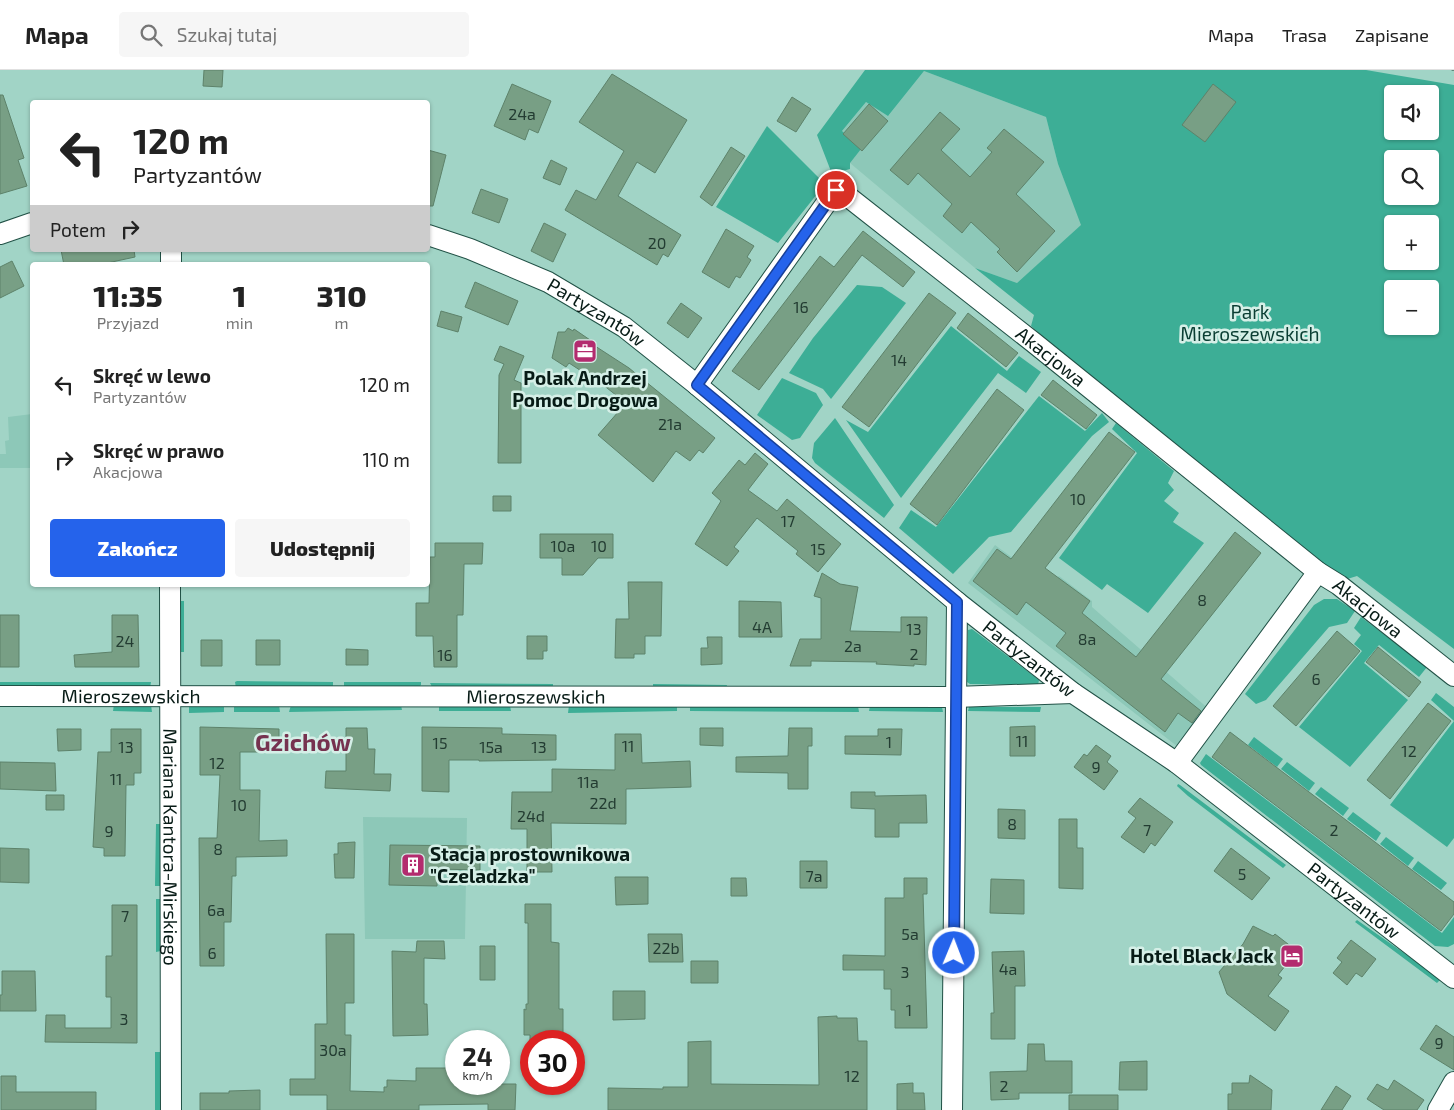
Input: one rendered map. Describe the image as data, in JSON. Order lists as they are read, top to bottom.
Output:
{
  "streets": {
    "street": [
      "Partyzantów",
      "Akacjowa",
      "Mieroszewskich",
      "Mariana Kantora-Mirskiego"
    ]
  },
  "crossings": [
    ["Partyzantów", "Akacjowa"],
    ["Partyzantów", "Mieroszewskich"],
    ["Mieroszewskich", "Mariana Kantora-Mirskiego"]
  ],
  "districts": ["Gzichów"],
  "parks": ["Park Mieroszewskich"],
  "places": {
    "office": ["Polak Andrzej Pomoc Drogowa"],
    "building": ["Stacja prostownikowa \"Czeladzka\""],
    "hotel": ["Hotel Black Jack"]
  },
  "house_numbers": [
    "24a",
    "20",
    "16",
    "14",
    "21a",
    "10",
    "17",
    "10a",
    "10",
    "15",
    "8",
    "4A",
    "13",
    "8a",
    "24",
    "2a",
    "2",
    "16",
    "6",
    "11",
    "1",
    "15",
    "11",
    "13",
    "15a",
    "13",
    "12",
    "12",
    "9",
    "11",
    "11a",
    "22d",
    "10",
    "24d",
    "8",
    "7",
    "2",
    "9",
    "8",
    "5",
    "7a",
    "6a",
    "7",
    "5a",
    "22b",
    "6",
    "4a",
    "3",
    "1",
    "3",
    "9",
    "30a",
    "12",
    "2"
  ],
  "page": {
    "header": "Mapa",
    "search": "Szukaj tutaj",
    "nav": ["Mapa", "Trasa", "Zapisane"],
    "map_buttons": ["+", "−"],
    "turn": ["120 m", "Partyzantów"],
    "then": "Potem",
    "eta": [
      "11:35",
      "Przyjazd",
      "1",
      "min",
      "310",
      "m"
    ],
    "list": [
      {
        "name": "Skręć w lewo",
        "note": "Partyzantów",
        "value": "120 m"
      },
      {
        "name": "Skręć w prawo",
        "note": "Akacjowa",
        "value": "110 m"
      }
    ],
    "buttons": ["Zakończ", "Udostępnij"],
    "speed": "24 km/h",
    "limit": "30"
  }
}
